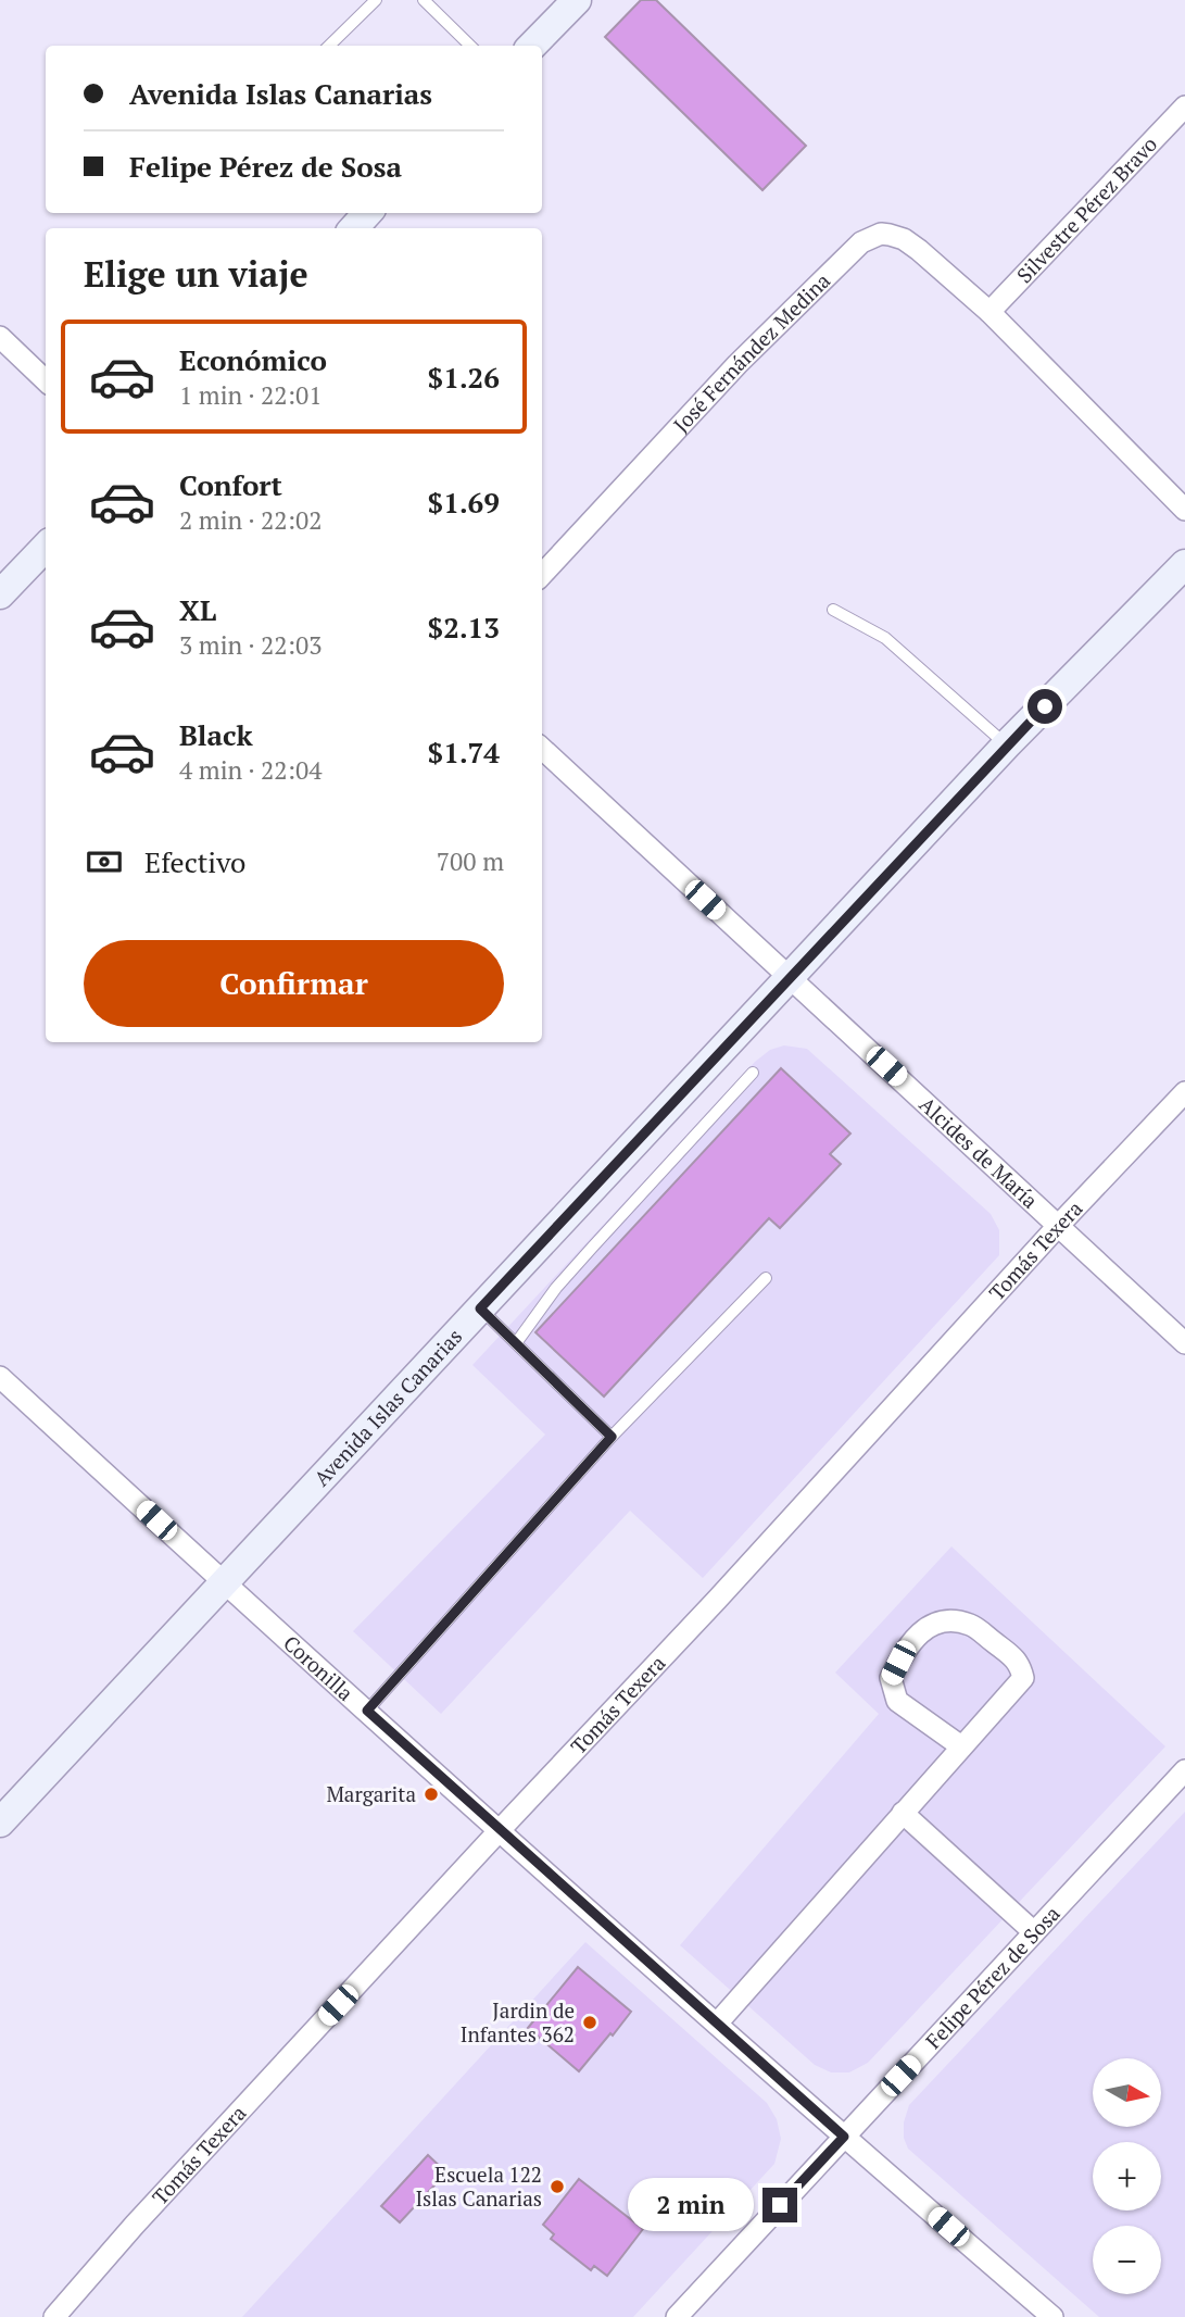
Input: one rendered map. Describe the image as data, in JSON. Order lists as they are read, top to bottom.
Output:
{
  "streets": {
    "street": [
      "Silvestre Pérez Bravo",
      "José Fernández Medina",
      "Alcides de María",
      "Tomás Texera",
      "Avenida Islas Canarias",
      "Coronilla",
      "Felipe Pérez de Sosa"
    ]
  },
  "crossings": [
    ["Silvestre Pérez Bravo", "José Fernández Medina"],
    ["Alcides de María", "Tomás Texera"],
    ["Alcides de María", "Avenida Islas Canarias"],
    ["Tomás Texera", "Coronilla"],
    ["Avenida Islas Canarias", "Coronilla"],
    ["Coronilla", "Felipe Pérez de Sosa"]
  ],
  "places": ["Margarita", "Jardin de Infantes 362", "Escuela 122 Islas Canarias"],
  "north": "right",
  "page": {
    "banner": ["Avenida Islas Canarias", "Felipe Pérez de Sosa"],
    "heading": "Elige un viaje",
    "list": [
      {
        "name": "Económico",
        "note": "1 min · 22:01",
        "value": "$1.26"
      },
      {
        "name": "Confort",
        "note": "2 min · 22:02",
        "value": "$1.69"
      },
      {
        "name": "XL",
        "note": "3 min · 22:03",
        "value": "$2.13"
      },
      {
        "name": "Black",
        "note": "4 min · 22:04",
        "value": "$1.74"
      }
    ],
    "pay": ["Efectivo", "700 m"],
    "buttons": "Confirmar",
    "map_buttons": ["+", "−"],
    "bubble": "2 min"
  }
}
